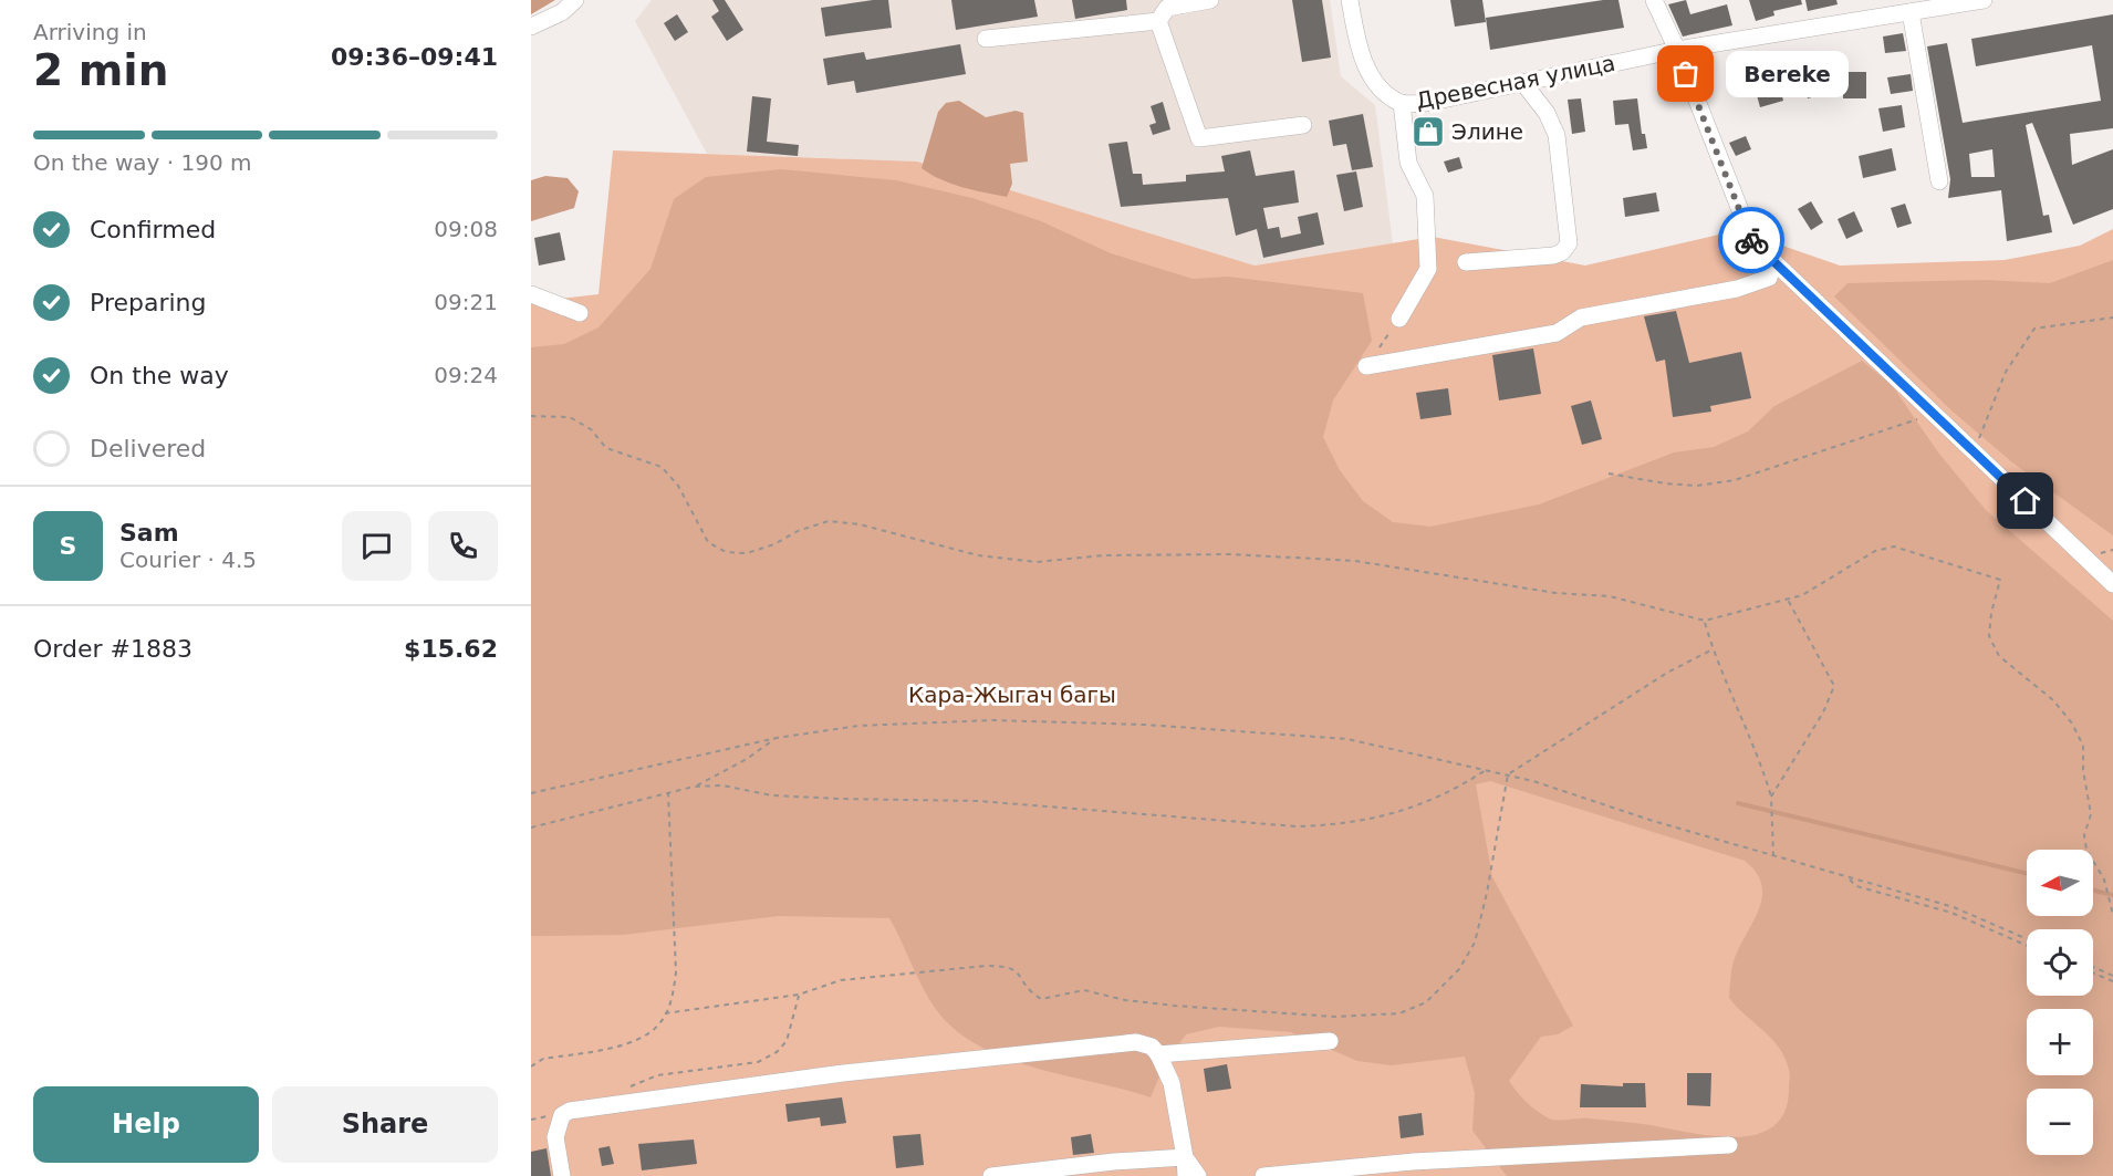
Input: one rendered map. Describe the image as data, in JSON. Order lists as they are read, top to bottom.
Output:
{
  "streets": {
    "street": ["Древесная улица"]
  },
  "parks": ["Кара-Жыгач багы"],
  "places": {
    "other": ["Bereke"],
    "shop": ["Элине"]
  },
  "north": "left",
  "page": {
    "heading": ["2 min", "Arriving in", "09:36–09:41"],
    "panel": [
      "Sam",
      "Courier · 4.5",
      "Order #1883",
      "$15.62"
    ],
    "bubble": "Bereke",
    "bar": "On the way · 190 m",
    "list": [
      ["Confirmed", "09:08"],
      ["Preparing", "09:21"],
      ["On the way", "09:24"],
      "Delivered"
    ],
    "round": "S",
    "map_buttons": ["+", "−"],
    "buttons": ["Help", "Share"]
  }
}
